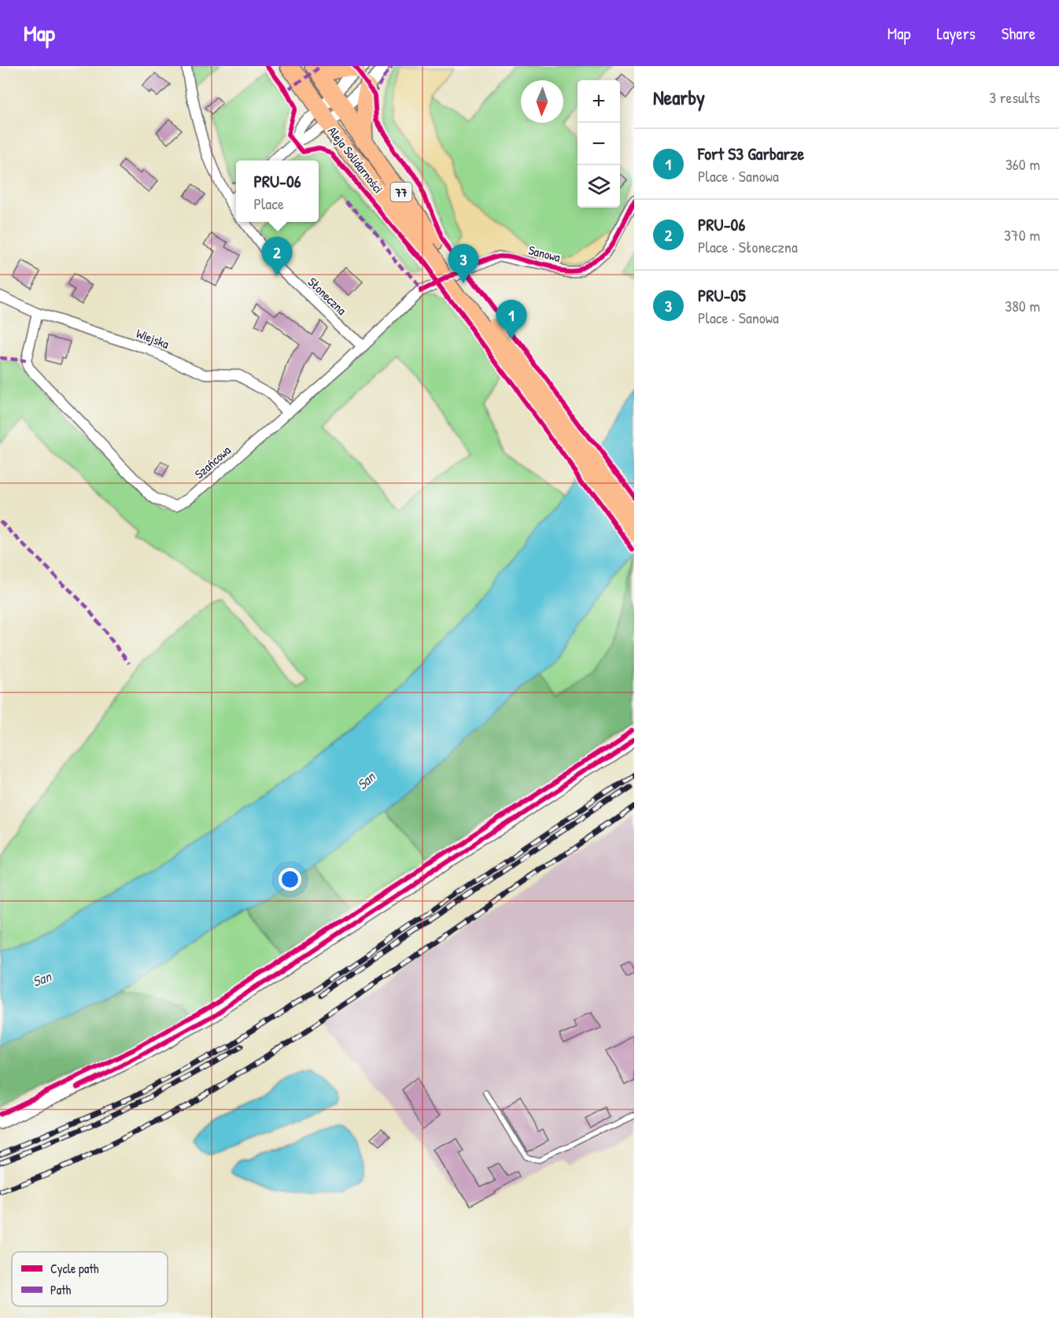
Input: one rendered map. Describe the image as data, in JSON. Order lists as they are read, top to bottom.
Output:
{
  "streets": {
    "highway": ["Aleja Solidarności", "77"],
    "street": [
      "Sanowa",
      "Słoneczna",
      "Wiejska",
      "Szańcowa"
    ]
  },
  "crossings": [
    ["Aleja Solidarności", "77"],
    ["Sanowa", "Szańcowa"],
    ["Słoneczna", "Szańcowa"],
    ["Wiejska", "Szańcowa"]
  ],
  "water": ["San"],
  "legend": ["Cycle path", "Path"],
  "north": "bottom",
  "page": {
    "header": "Map",
    "nav": ["Map", "Layers", "Share"],
    "heading": ["Nearby", "3 results"],
    "map_buttons": ["+", "−"],
    "list": [
      {
        "mark": "1",
        "name": "Fort S3 Garbarze",
        "note": "Place · Sanowa",
        "value": "360 m"
      },
      {
        "mark": "2",
        "name": "PRU-06",
        "note": "Place · Słoneczna",
        "value": "370 m"
      },
      {
        "mark": "3",
        "name": "PRU-05",
        "note": "Place · Sanowa",
        "value": "380 m"
      }
    ],
    "popup": ["PRU-06", "Place"],
    "pins": ["2", "3", "1"]
  }
}
